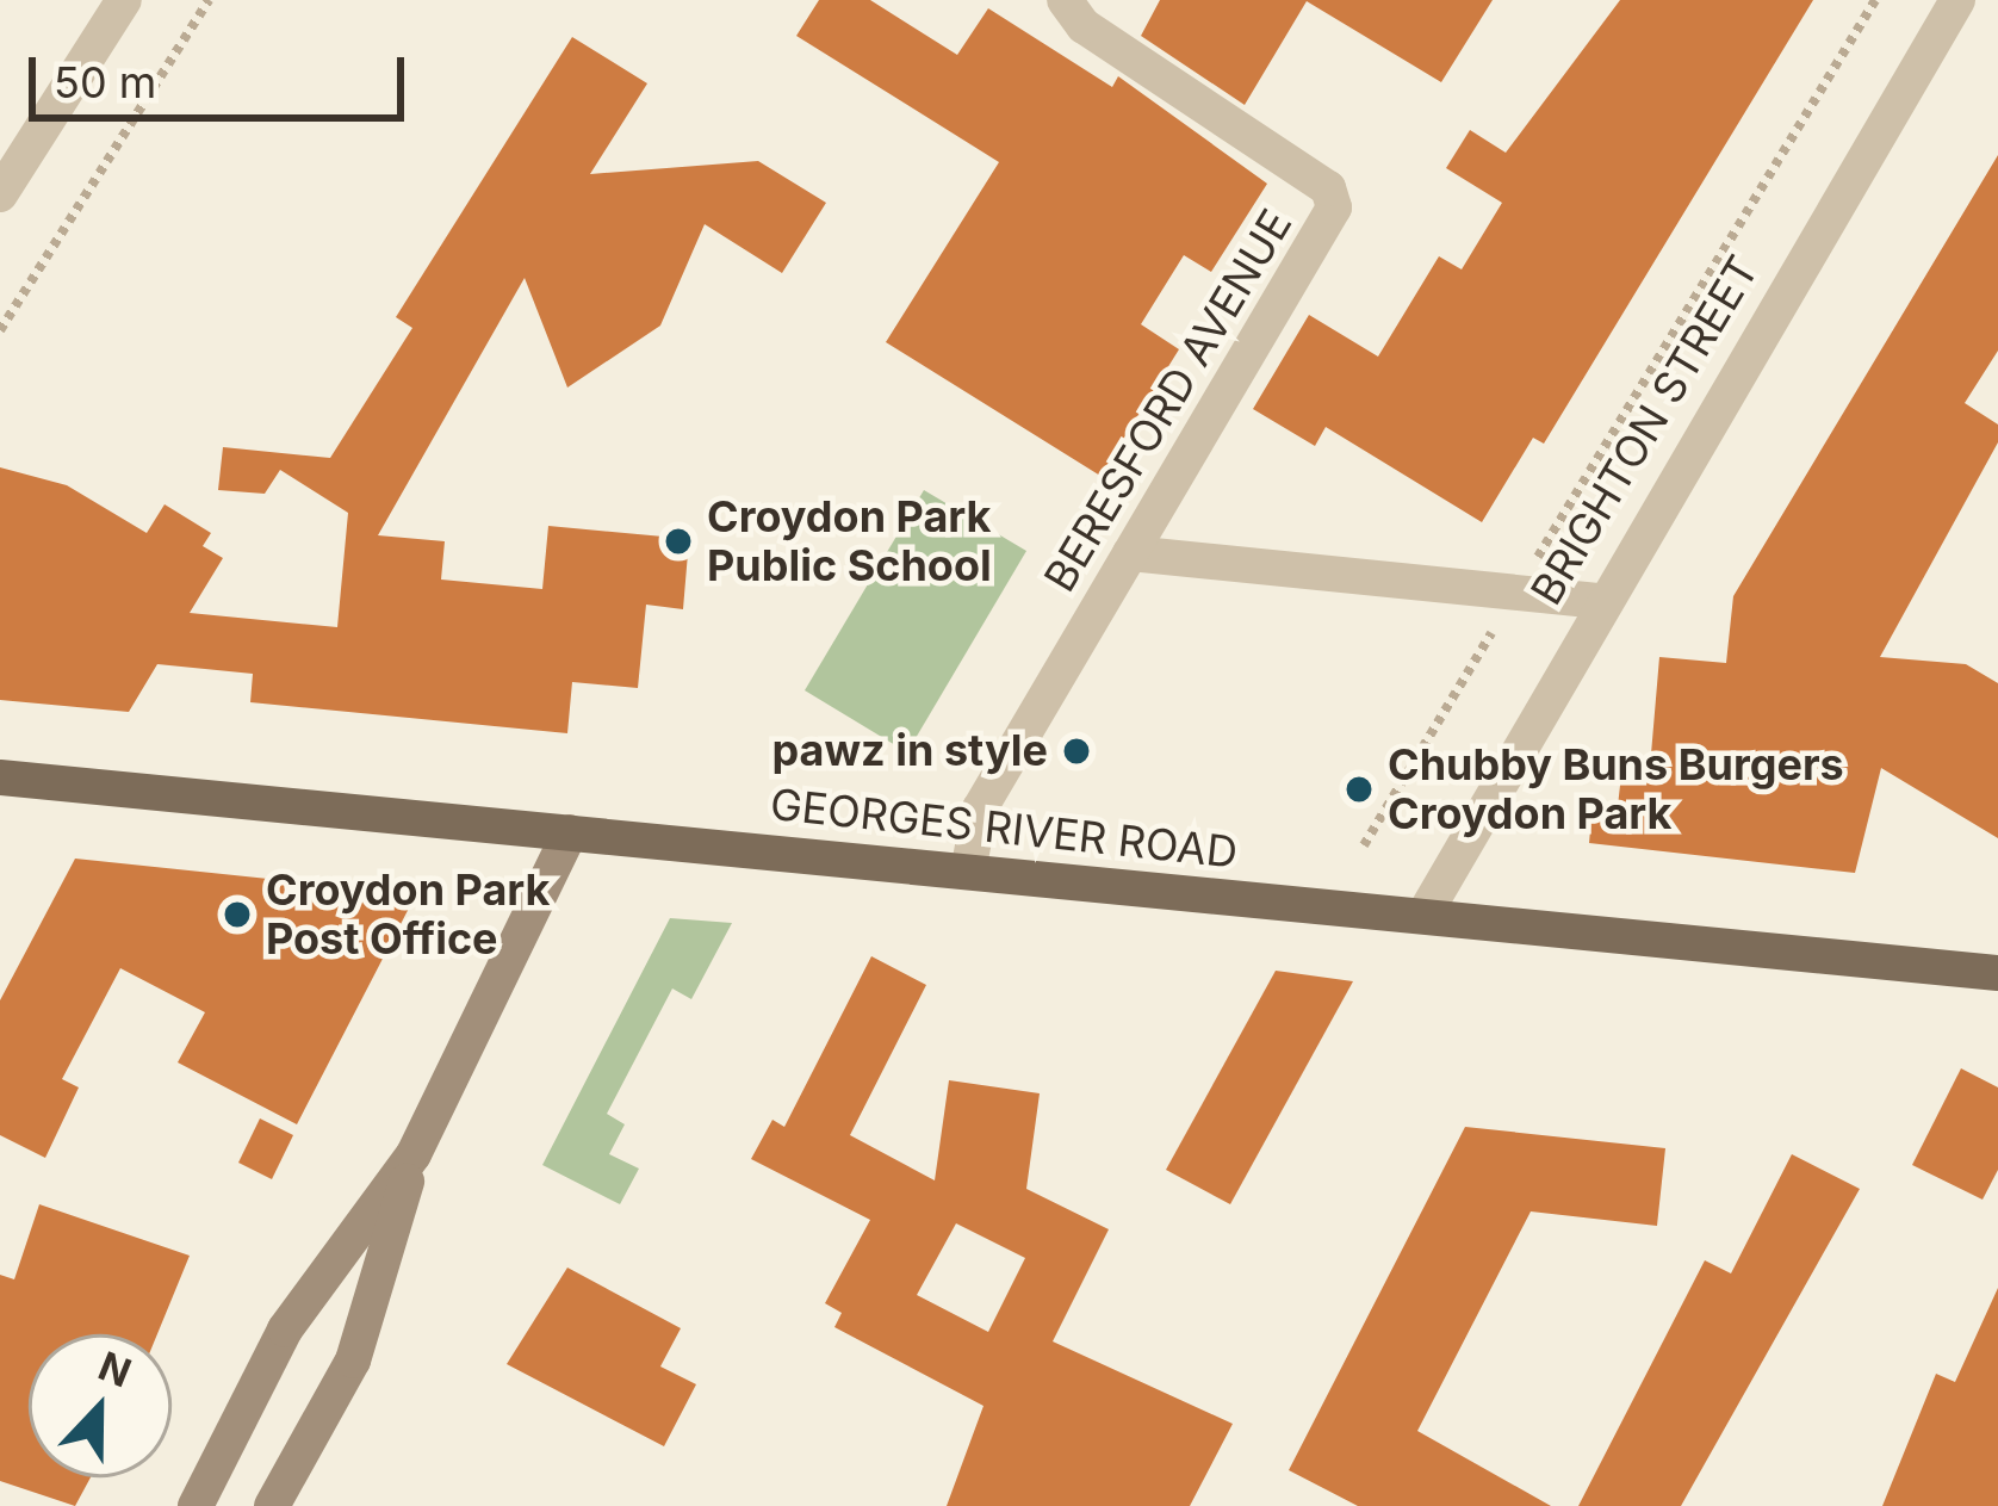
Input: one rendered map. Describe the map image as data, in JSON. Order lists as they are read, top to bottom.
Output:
{
  "streets": {
    "main road": ["GEORGES RIVER ROAD"],
    "street": ["BERESFORD AVENUE", "BRIGHTON STREET"]
  },
  "crossings": [
    ["BERESFORD AVENUE", "GEORGES RIVER ROAD"],
    ["BRIGHTON STREET", "GEORGES RIVER ROAD"]
  ],
  "places": [
    "Croydon Park Public School",
    "pawz in style",
    "Chubby Buns Burgers Croydon Park",
    "Croydon Park Post Office"
  ],
  "scale_bar": "50 m",
  "north": "top"
}
